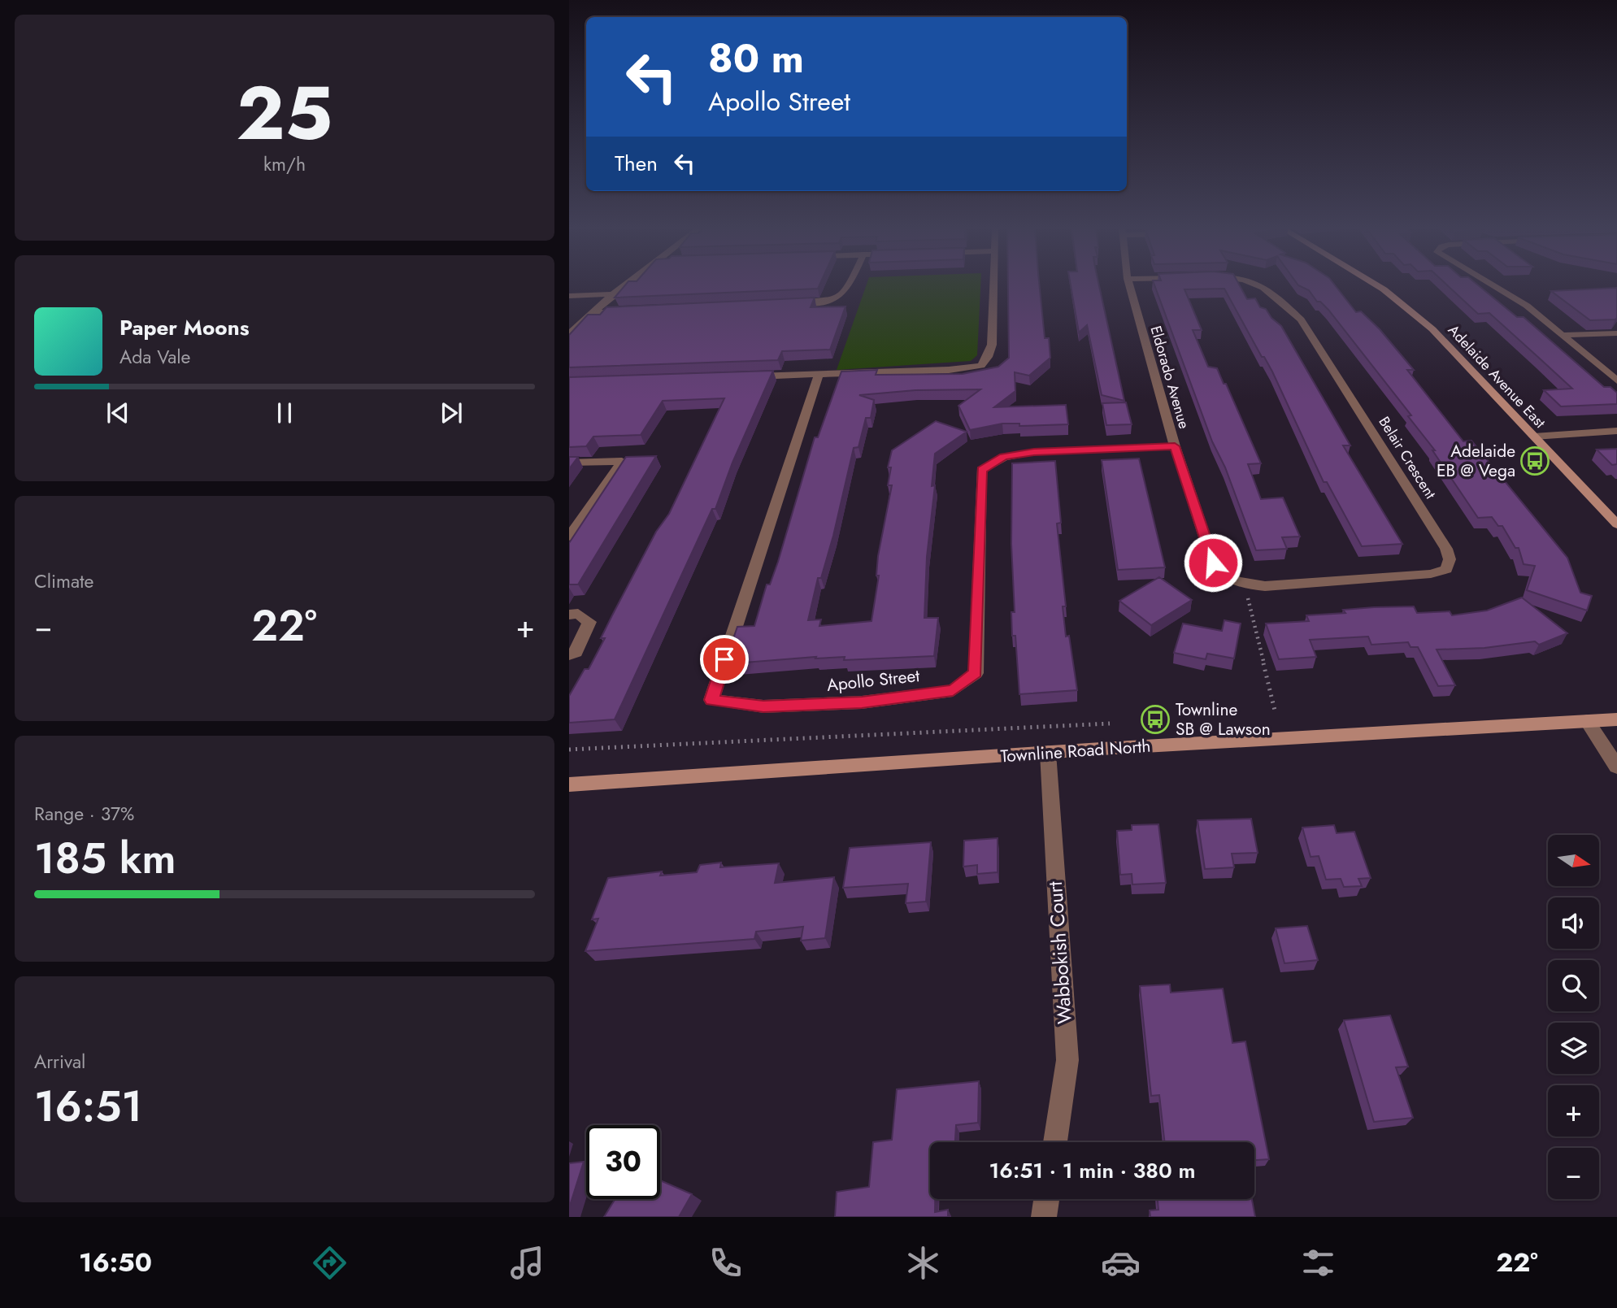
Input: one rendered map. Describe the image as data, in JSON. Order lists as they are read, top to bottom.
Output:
{
  "streets": {
    "main road": ["Adelaide Avenue East", "Townline Road North"],
    "street": [
      "Eldorado Avenue",
      "Belair Crescent",
      "Apollo Street",
      "Wabbokish Court"
    ]
  },
  "crossings": [
    ["Eldorado Avenue", "Belair Crescent"],
    ["Eldorado Avenue", "Apollo Street"],
    ["Townline Road North", "Wabbokish Court"]
  ],
  "places": {
    "bus stop": ["Adelaide EB @ Vega", "Townline SB @ Lawson"]
  },
  "north": "right",
  "page": {
    "tile": [
      ["25", "km/h"],
      "Climate",
      ["Range · 37%", "185 km"],
      ["Arrival", "16:51"]
    ],
    "turn": ["80 m", "Apollo Street"],
    "then": "Then",
    "song": ["Paper Moons", "Ada Vale"],
    "heat": ["−", "22°", "+"],
    "map_buttons": ["+", "−"],
    "limit": "30",
    "trip": "16:51 · 1 min · 380 m",
    "tabs": ["16:50", "22°"]
  }
}
